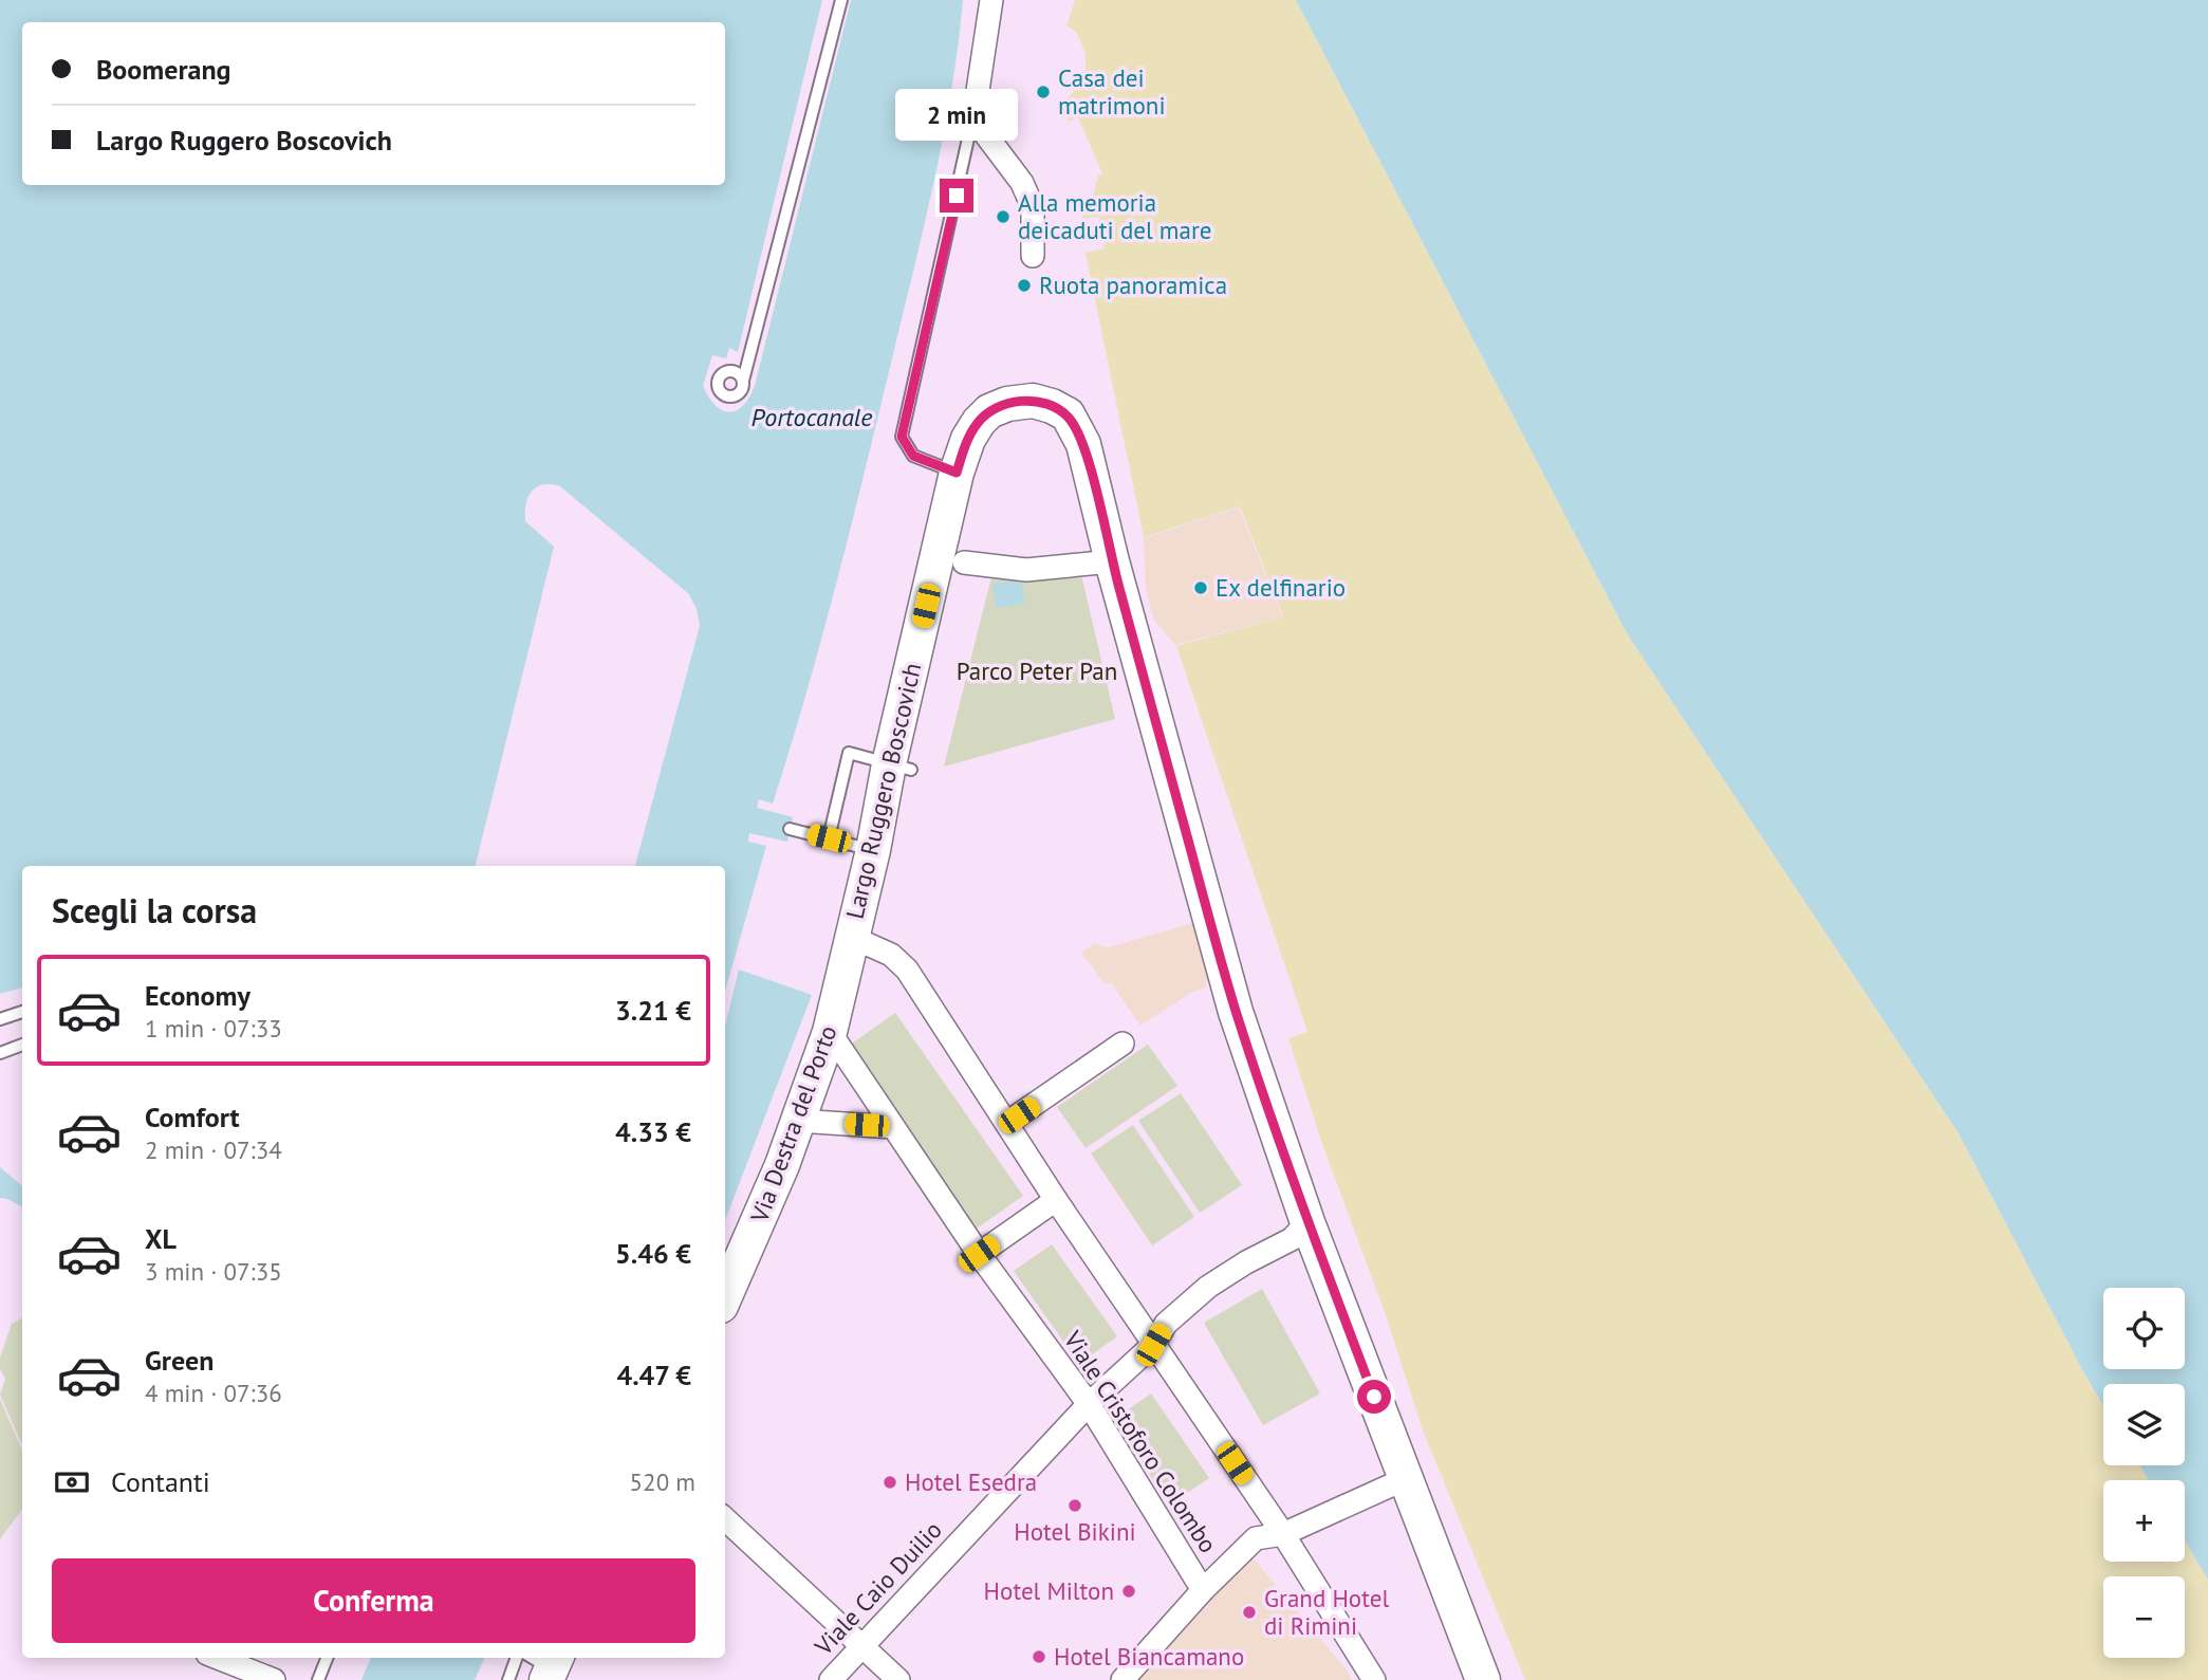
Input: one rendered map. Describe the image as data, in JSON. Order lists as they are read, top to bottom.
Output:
{
  "streets": {
    "street": [
      "Largo Ruggero Boscovich",
      "Via Destra del Porto",
      "Viale Cristoforo Colombo",
      "Viale Caio Duilio"
    ]
  },
  "crossings": [
    ["Largo Ruggero Boscovich", "Via Destra del Porto"],
    ["Via Destra del Porto", "Viale Cristoforo Colombo"],
    ["Viale Cristoforo Colombo", "Viale Caio Duilio"]
  ],
  "water": ["Portocanale"],
  "parks": ["Parco Peter Pan"],
  "places": [
    "Casa dei matrimoni",
    "Alla memoria deicaduti del mare",
    "Ruota panoramica",
    "Ex delfinario",
    "Hotel Esedra",
    "Hotel Bikini",
    "Hotel Milton",
    "Grand Hotel di Rimini",
    "Hotel Biancamano"
  ],
  "page": {
    "banner": ["Boomerang", "Largo Ruggero Boscovich"],
    "bubble": "2 min",
    "heading": "Scegli la corsa",
    "list": [
      {
        "name": "Economy",
        "note": "1 min · 07:33",
        "value": "3.21 €"
      },
      {
        "name": "Comfort",
        "note": "2 min · 07:34",
        "value": "4.33 €"
      },
      {
        "name": "XL",
        "note": "3 min · 07:35",
        "value": "5.46 €"
      },
      {
        "name": "Green",
        "note": "4 min · 07:36",
        "value": "4.47 €"
      }
    ],
    "map_buttons": ["+", "−"],
    "pay": ["Contanti", "520 m"],
    "buttons": "Conferma"
  }
}
